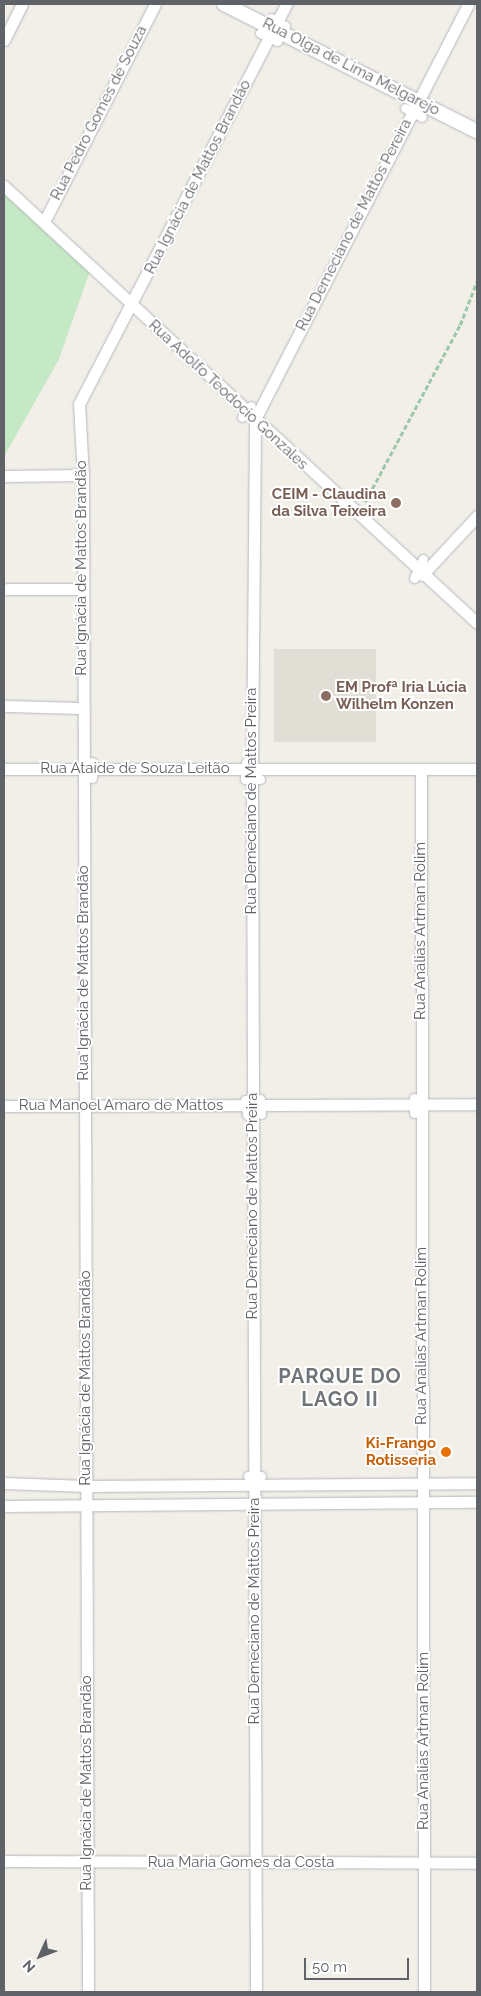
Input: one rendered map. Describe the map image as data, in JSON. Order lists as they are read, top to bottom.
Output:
{
  "streets": {
    "street": [
      "Rua Olga de Lima Melgarejo",
      "Rua Pedro Gomes de Souza",
      "Rua Ignácia de Mattos Brandão",
      "Rua Demeciano de Mattos Pereira",
      "Rua Adolfo Teodocio Gonzales",
      "Rua Ataide de Souza Leitão",
      "Rua Demeciano de Mattos Preira",
      "Rua Analias Artman Rolim",
      "Rua Manoel Amaro de Mattos",
      "Rua Maria Gomes da Costa"
    ]
  },
  "crossings": [
    ["Rua Olga de Lima Melgarejo", "Rua Ignácia de Mattos Brandão"],
    ["Rua Olga de Lima Melgarejo", "Rua Demeciano de Mattos Pereira"],
    ["Rua Pedro Gomes de Souza", "Rua Adolfo Teodocio Gonzales"],
    ["Rua Ignácia de Mattos Brandão", "Rua Adolfo Teodocio Gonzales"],
    ["Rua Ignácia de Mattos Brandão", "Rua Ataide de Souza Leitão"],
    ["Rua Ignácia de Mattos Brandão", "Rua Manoel Amaro de Mattos"],
    ["Rua Ignácia de Mattos Brandão", "Rua Maria Gomes da Costa"],
    ["Rua Demeciano de Mattos Pereira", "Rua Adolfo Teodocio Gonzales"],
    ["Rua Demeciano de Mattos Pereira", "Rua Demeciano de Mattos Preira"],
    ["Rua Adolfo Teodocio Gonzales", "Rua Demeciano de Mattos Preira"],
    ["Rua Ataide de Souza Leitão", "Rua Demeciano de Mattos Preira"],
    ["Rua Ataide de Souza Leitão", "Rua Analias Artman Rolim"],
    ["Rua Demeciano de Mattos Preira", "Rua Manoel Amaro de Mattos"],
    ["Rua Demeciano de Mattos Preira", "Rua Maria Gomes da Costa"],
    ["Rua Analias Artman Rolim", "Rua Manoel Amaro de Mattos"],
    ["Rua Analias Artman Rolim", "Rua Maria Gomes da Costa"]
  ],
  "districts": ["PARQUE DO LAGO II"],
  "places": ["CEIM - Claudina da Silva Teixeira", "EM Profª Iria Lúcia Wilhelm Konzen", "Ki-Frango Rotisseria"],
  "scale_bar": "50 m",
  "north": "bottom left"
}
